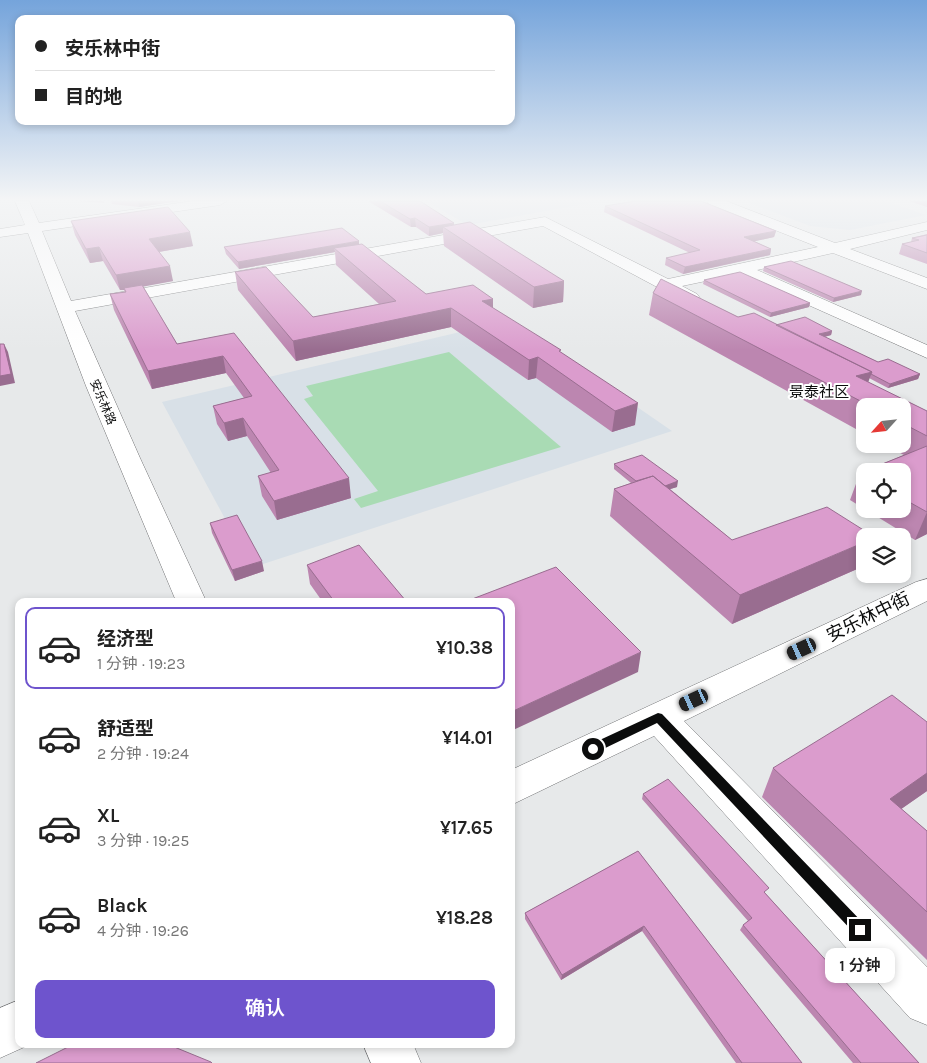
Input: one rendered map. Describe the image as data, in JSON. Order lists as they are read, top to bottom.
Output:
{
  "streets": {
    "street": ["安乐林路", "安乐林中街"]
  },
  "districts": ["景泰社区"],
  "north": "bottom left",
  "page": {
    "banner": ["安乐林中街", "目的地"],
    "list": [
      {
        "name": "经济型",
        "note": "1 分钟 · 19:23",
        "value": "¥10.38"
      },
      {
        "name": "舒适型",
        "note": "2 分钟 · 19:24",
        "value": "¥14.01"
      },
      {
        "name": "XL",
        "note": "3 分钟 · 19:25",
        "value": "¥17.65"
      },
      {
        "name": "Black",
        "note": "4 分钟 · 19:26",
        "value": "¥18.28"
      }
    ],
    "bubble": "1 分钟",
    "buttons": "确认"
  }
}
